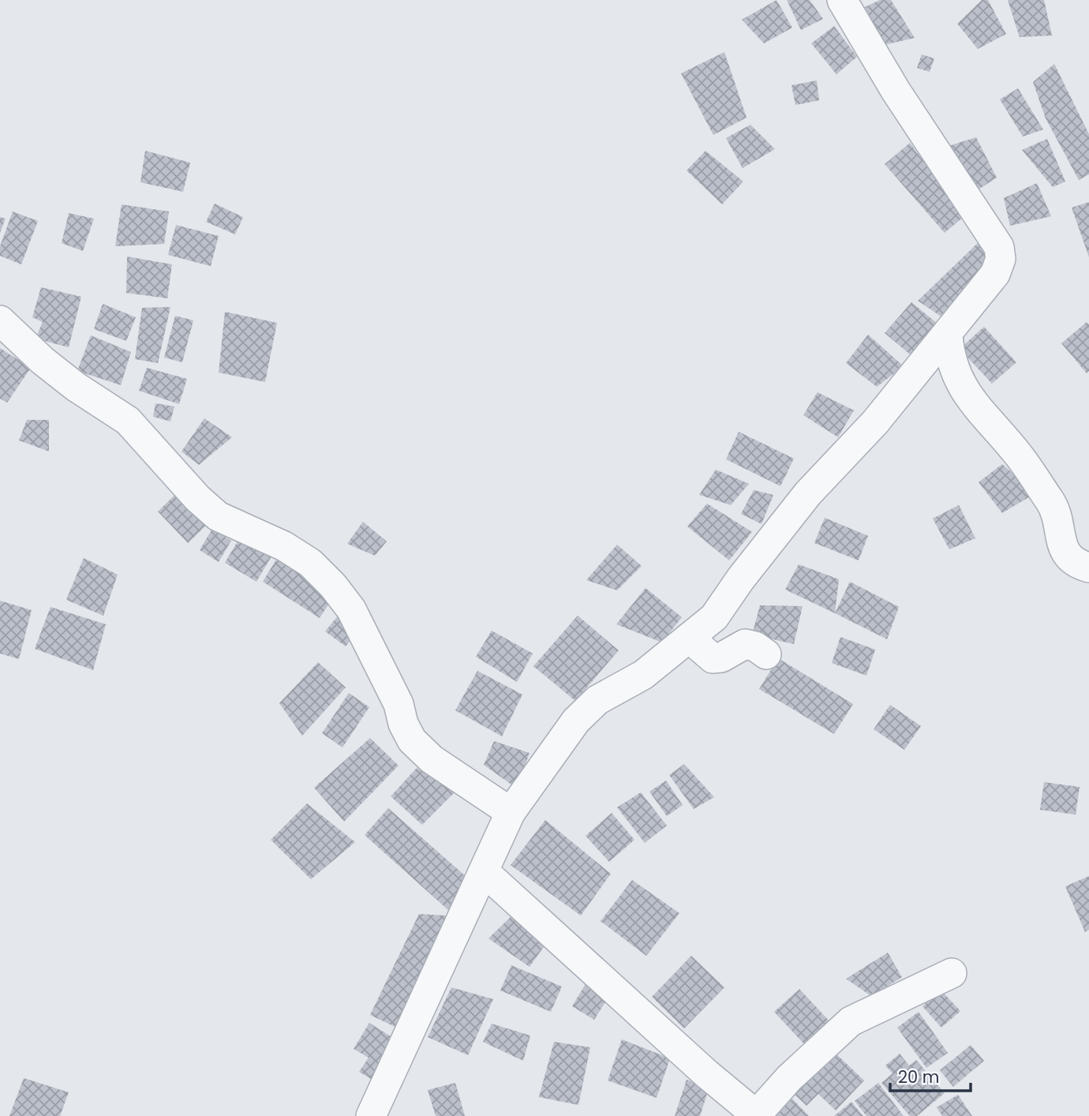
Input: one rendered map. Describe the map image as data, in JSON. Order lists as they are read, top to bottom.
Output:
{
  "scale_bar": "20 m"
}
